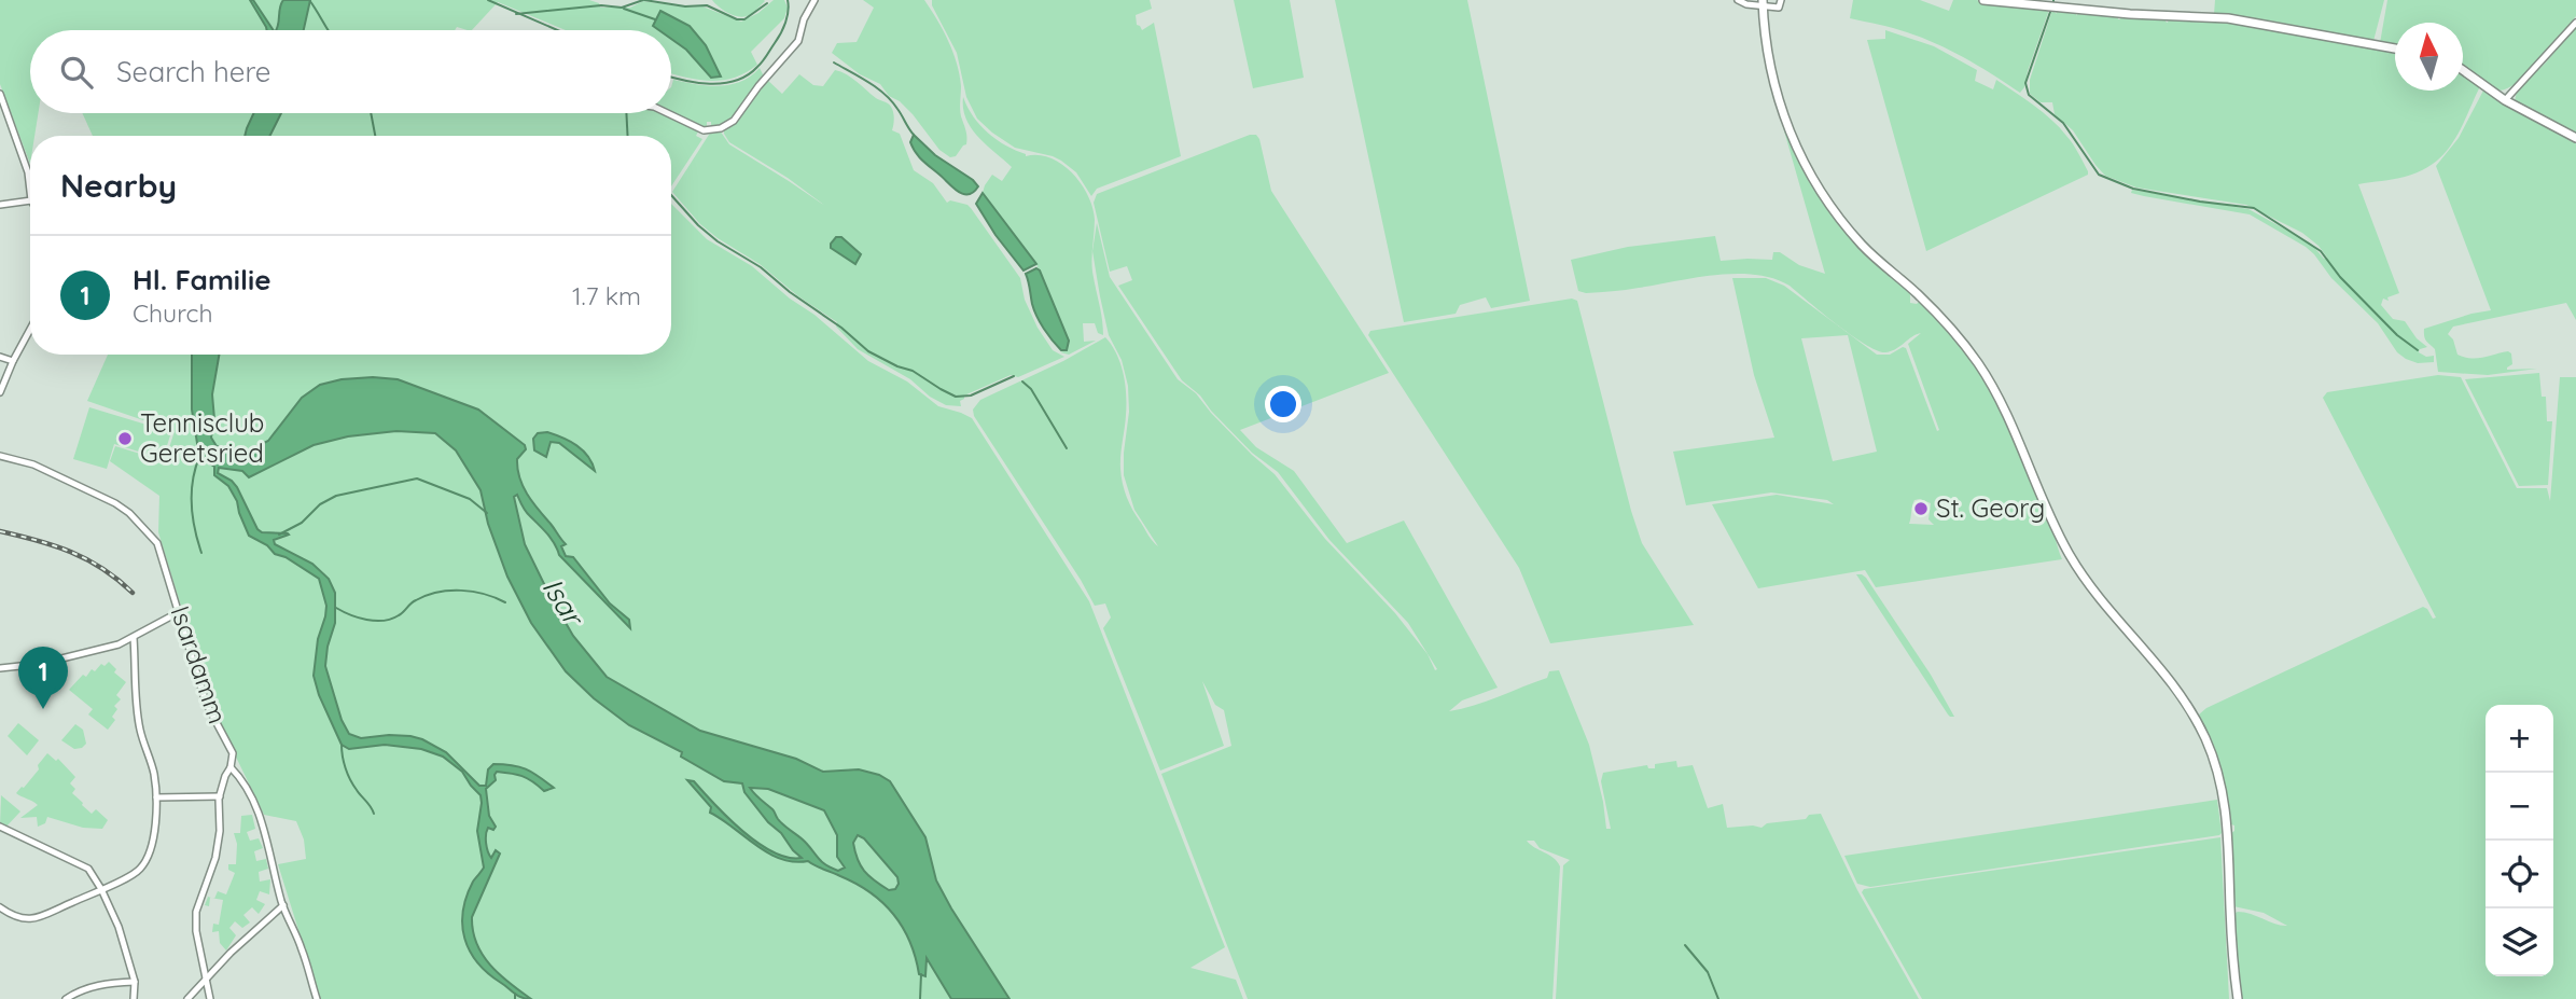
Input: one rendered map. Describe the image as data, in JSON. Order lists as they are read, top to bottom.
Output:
{
  "streets": {
    "street": ["Isardamm"]
  },
  "water": ["Isar"],
  "places": ["Tennisclub Geretsried", "St. Georg"],
  "north": "top",
  "page": {
    "search": "Search here",
    "heading": "Nearby",
    "list": [
      {
        "mark": "1",
        "name": "Hl. Familie",
        "note": "Church",
        "value": "1.7 km"
      }
    ],
    "pins": "1",
    "map_buttons": ["+", "−"]
  }
}
